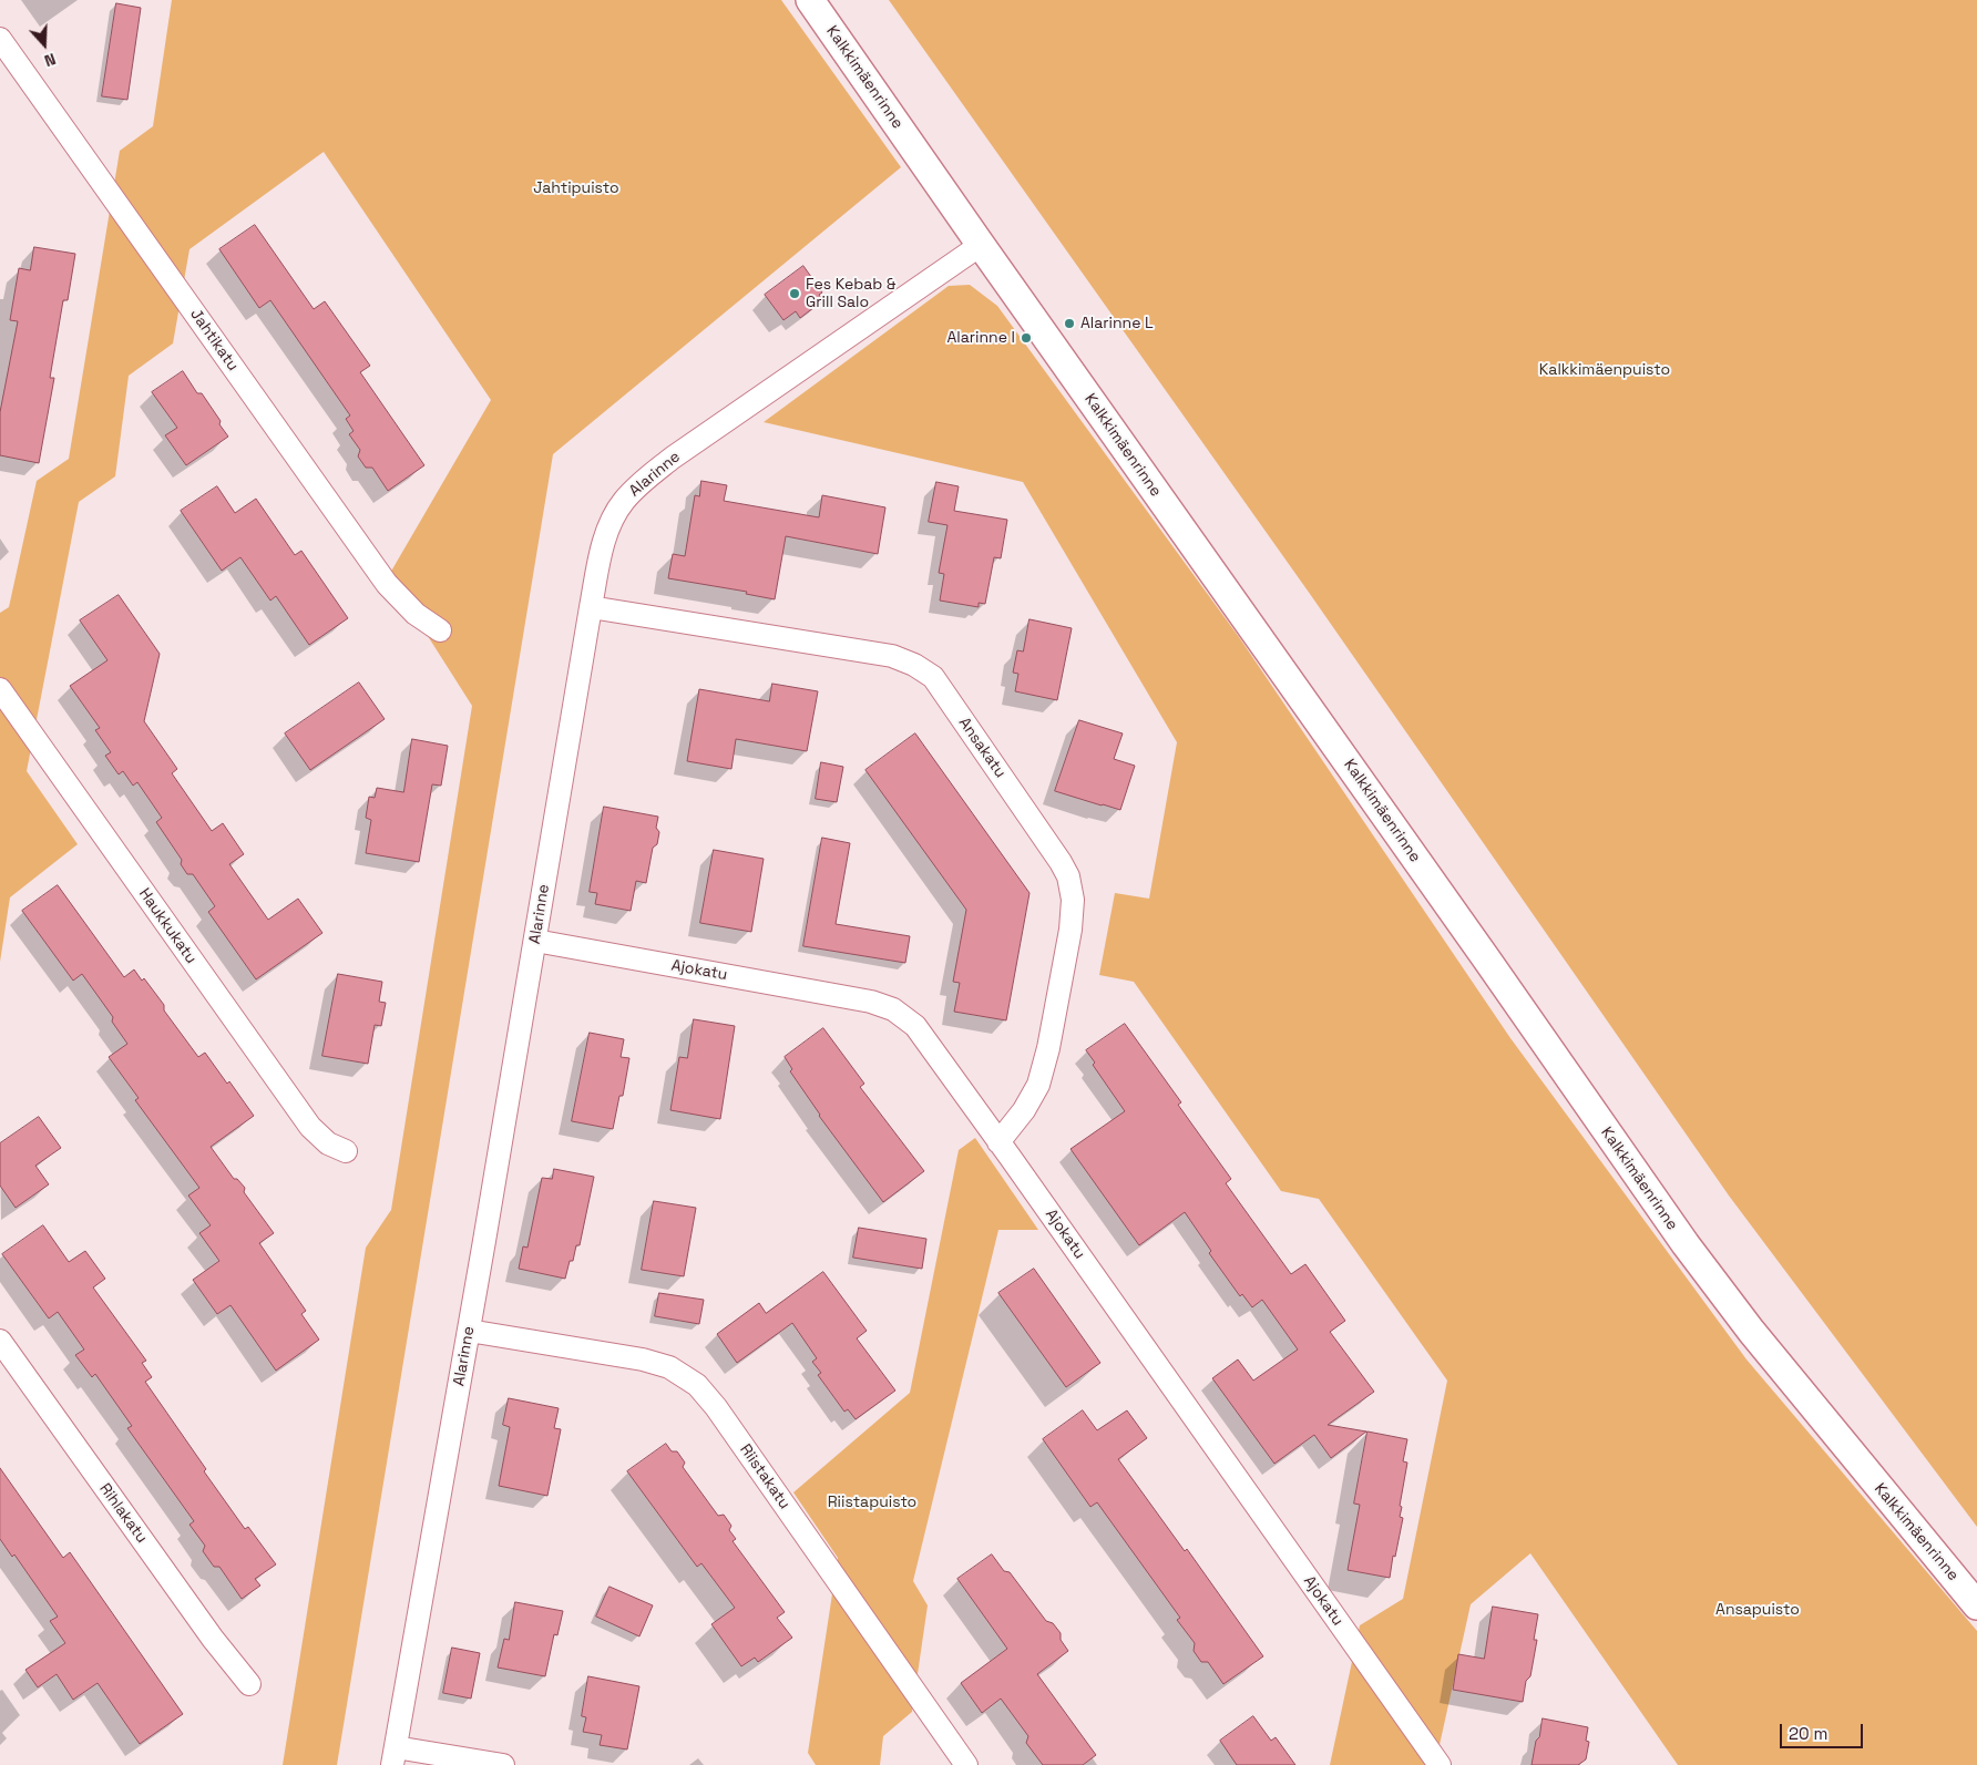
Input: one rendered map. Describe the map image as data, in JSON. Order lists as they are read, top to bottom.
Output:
{
  "streets": {
    "street": [
      "Kalkkimäenrinne",
      "Jahtikatu",
      "Alarinne",
      "Ansakatu",
      "Haukkukatu",
      "Ajokatu",
      "Riistakatu",
      "Rihlakatu"
    ]
  },
  "crossings": [
    ["Kalkkimäenrinne", "Alarinne"],
    ["Alarinne", "Ansakatu"],
    ["Alarinne", "Ajokatu"],
    ["Alarinne", "Riistakatu"],
    ["Ansakatu", "Ajokatu"]
  ],
  "parks": [
    "Jahtipuisto",
    "Kalkkimäenpuisto",
    "Riistapuisto",
    "Ansapuisto"
  ],
  "places": ["Fes Kebab & Grill Salo", "Alarinne L", "Alarinne I"],
  "scale_bar": "20 m",
  "north": "bottom"
}
